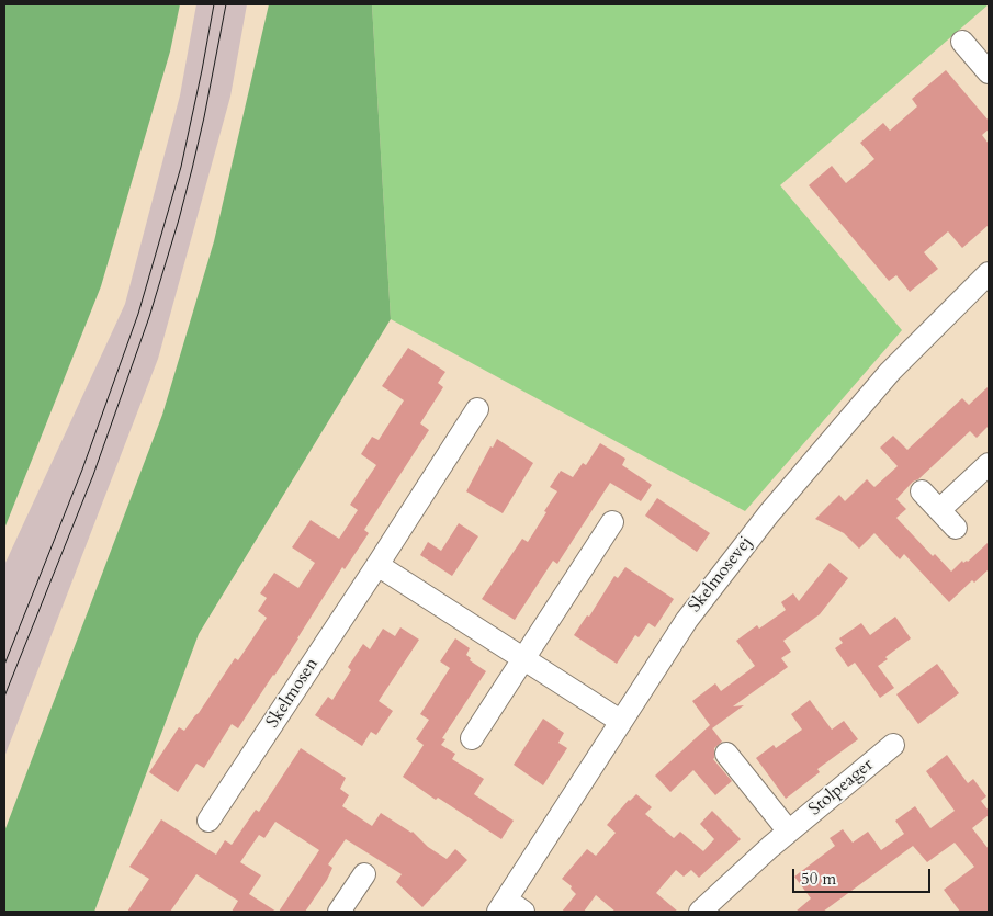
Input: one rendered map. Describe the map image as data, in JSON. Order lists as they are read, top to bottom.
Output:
{
  "streets": {
    "street": ["Skelmosevej", "Skelmosen", "Stolpeager"]
  },
  "scale_bar": "50 m"
}
